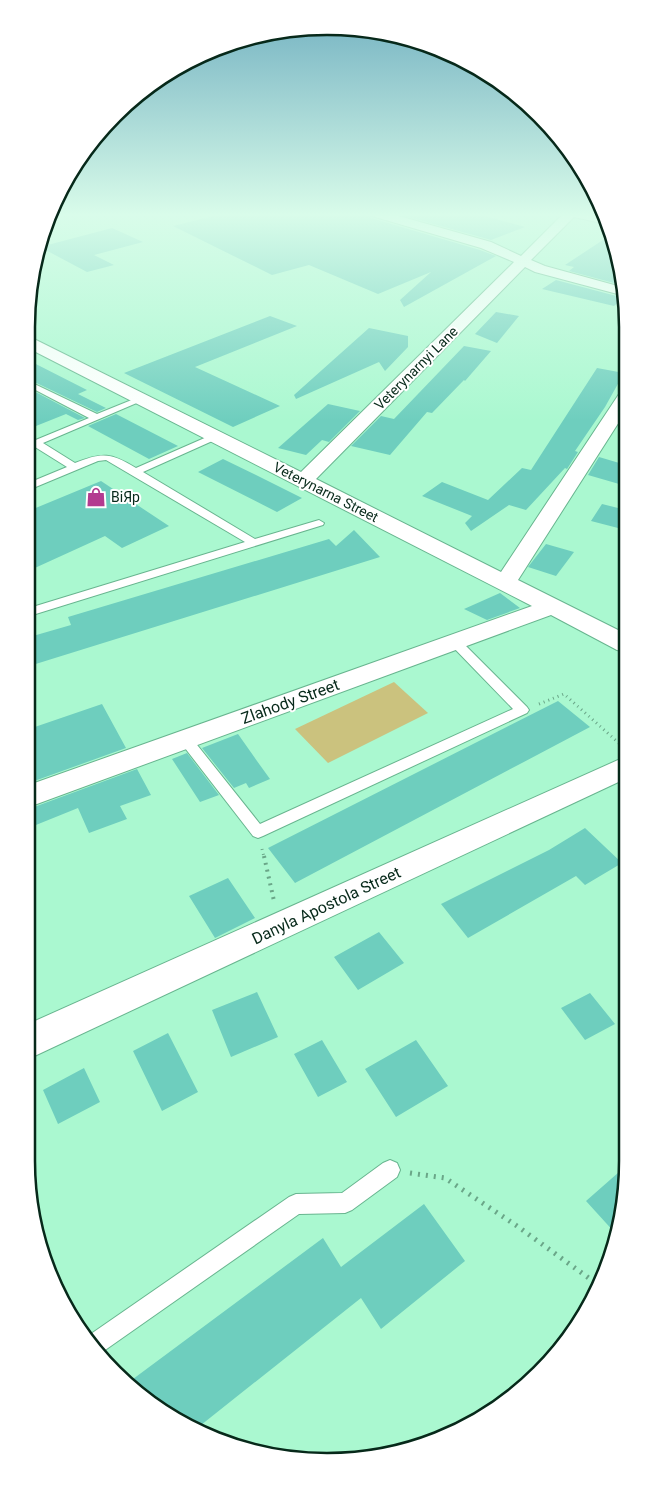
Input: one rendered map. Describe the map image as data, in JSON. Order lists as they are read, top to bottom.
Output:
{
  "streets": {
    "street": [
      "Veterynarnyi Lane",
      "Veterynarna Street",
      "Zlahody Street",
      "Danyla Apostola Street"
    ]
  },
  "crossings": [
    ["Veterynarnyi Lane", "Veterynarna Street"],
    ["Veterynarna Street", "Zlahody Street"]
  ],
  "places": {
    "shop": ["ВіЯр"]
  }
}
